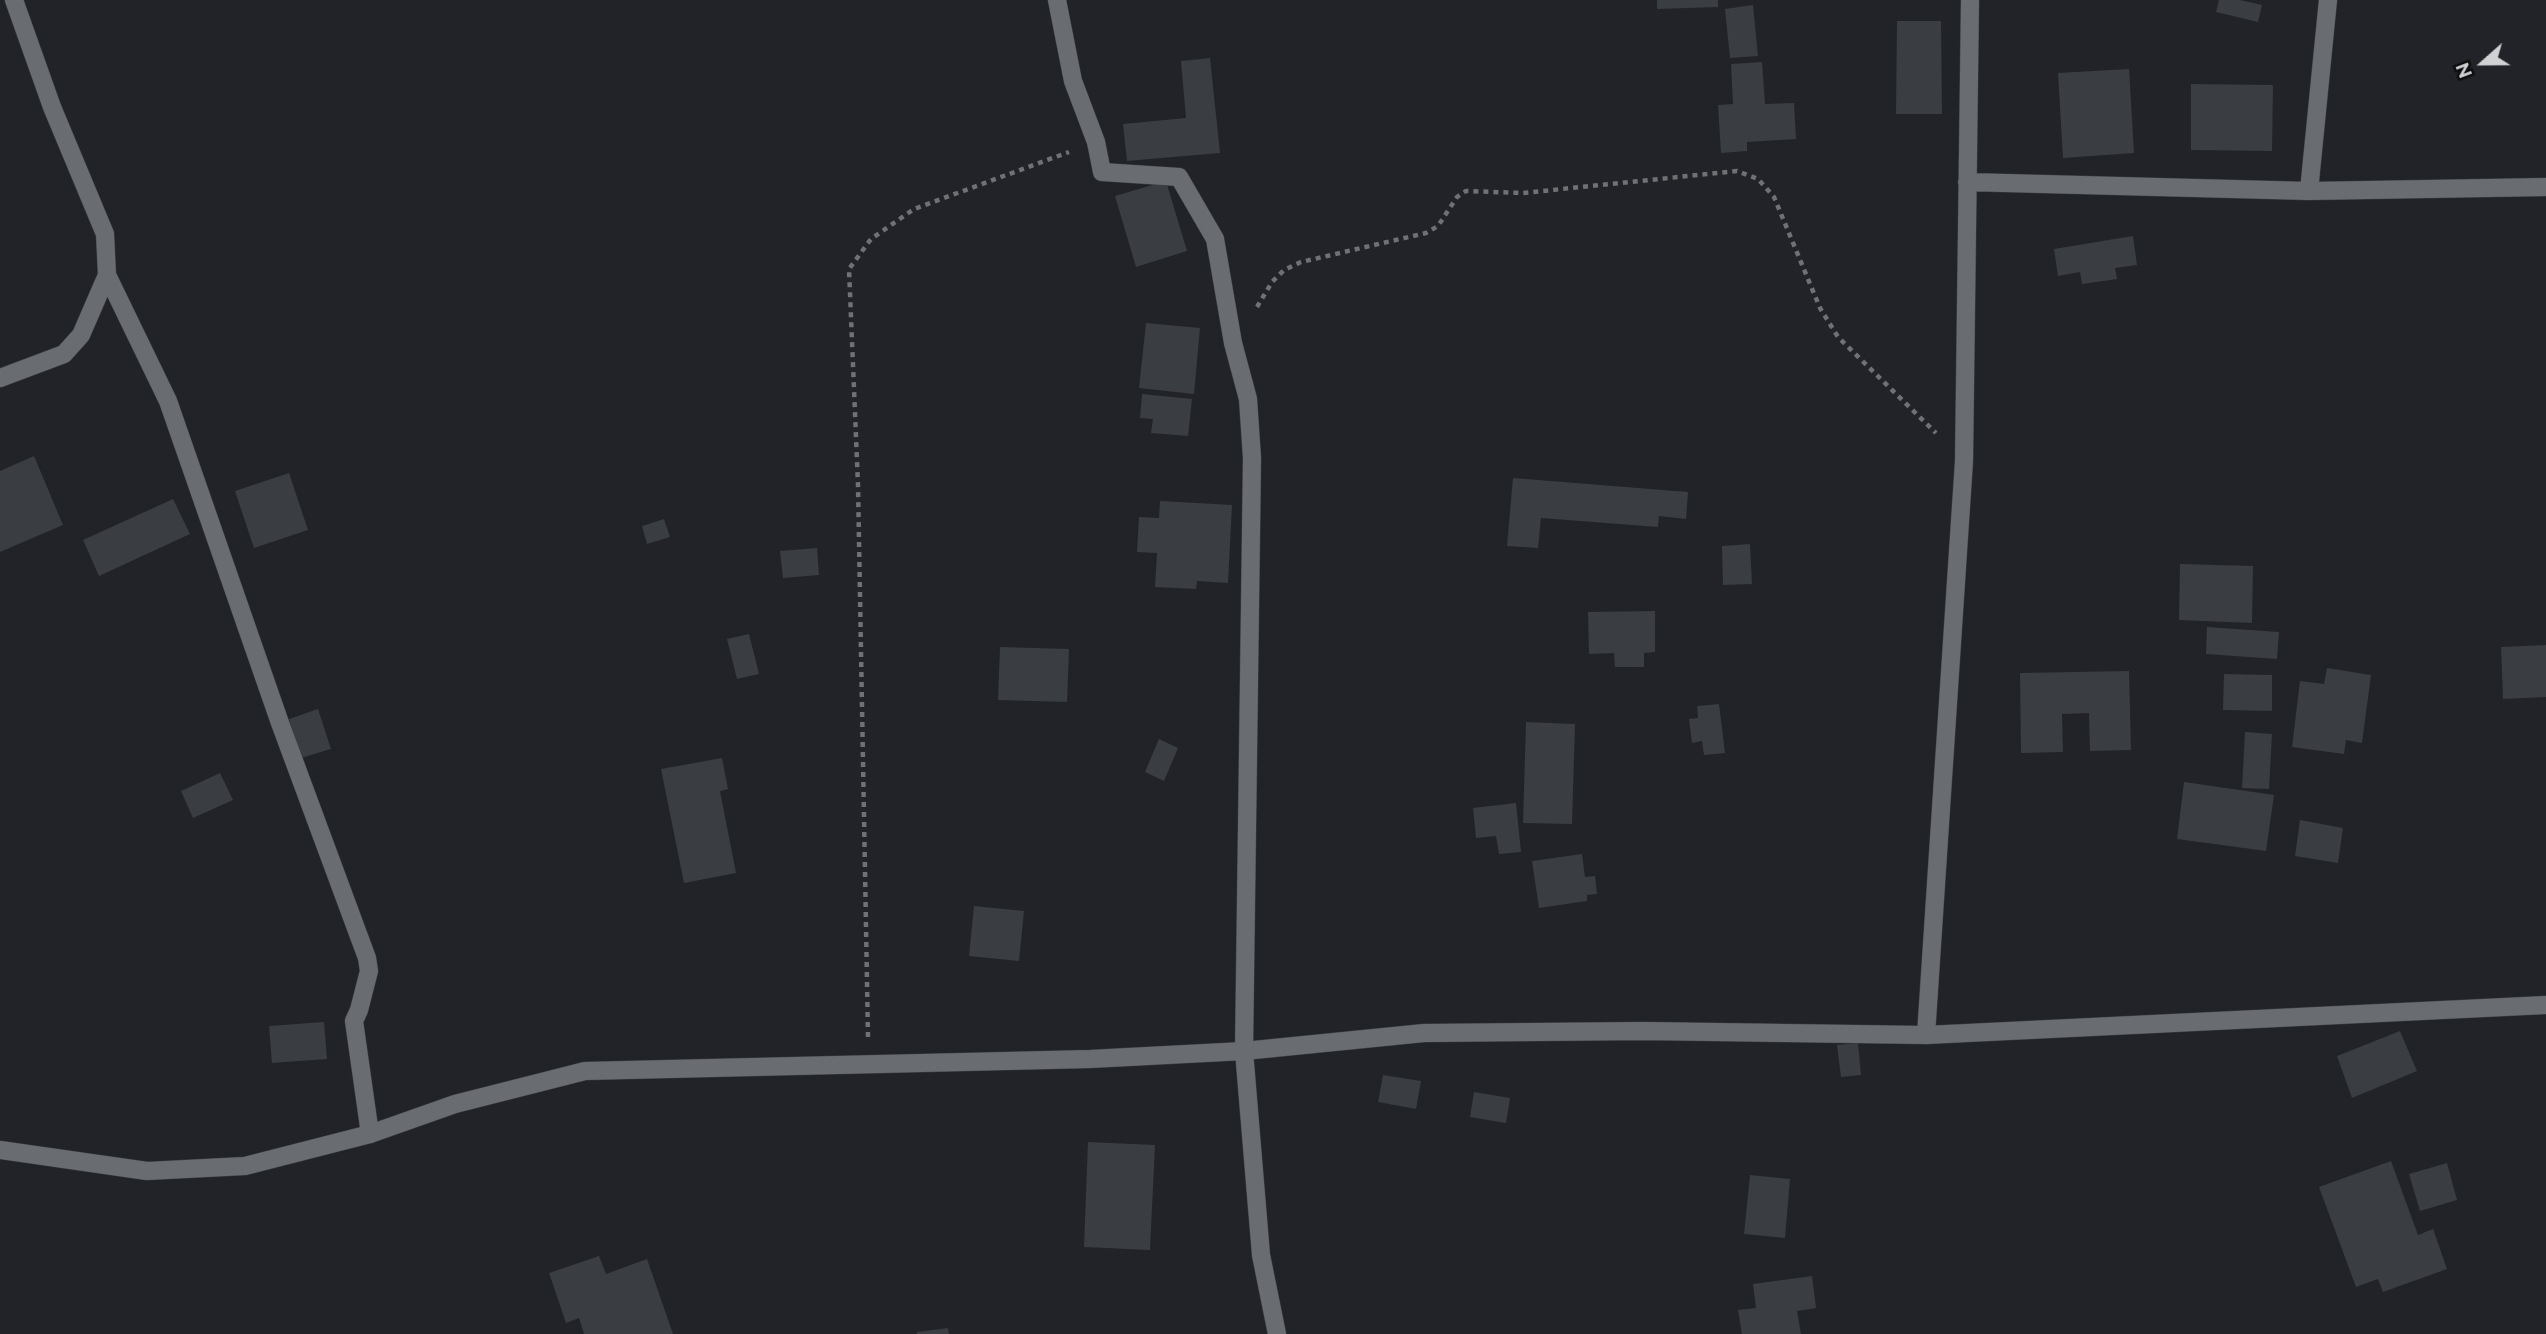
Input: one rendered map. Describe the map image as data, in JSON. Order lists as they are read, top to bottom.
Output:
{
  "north": "left"
}
